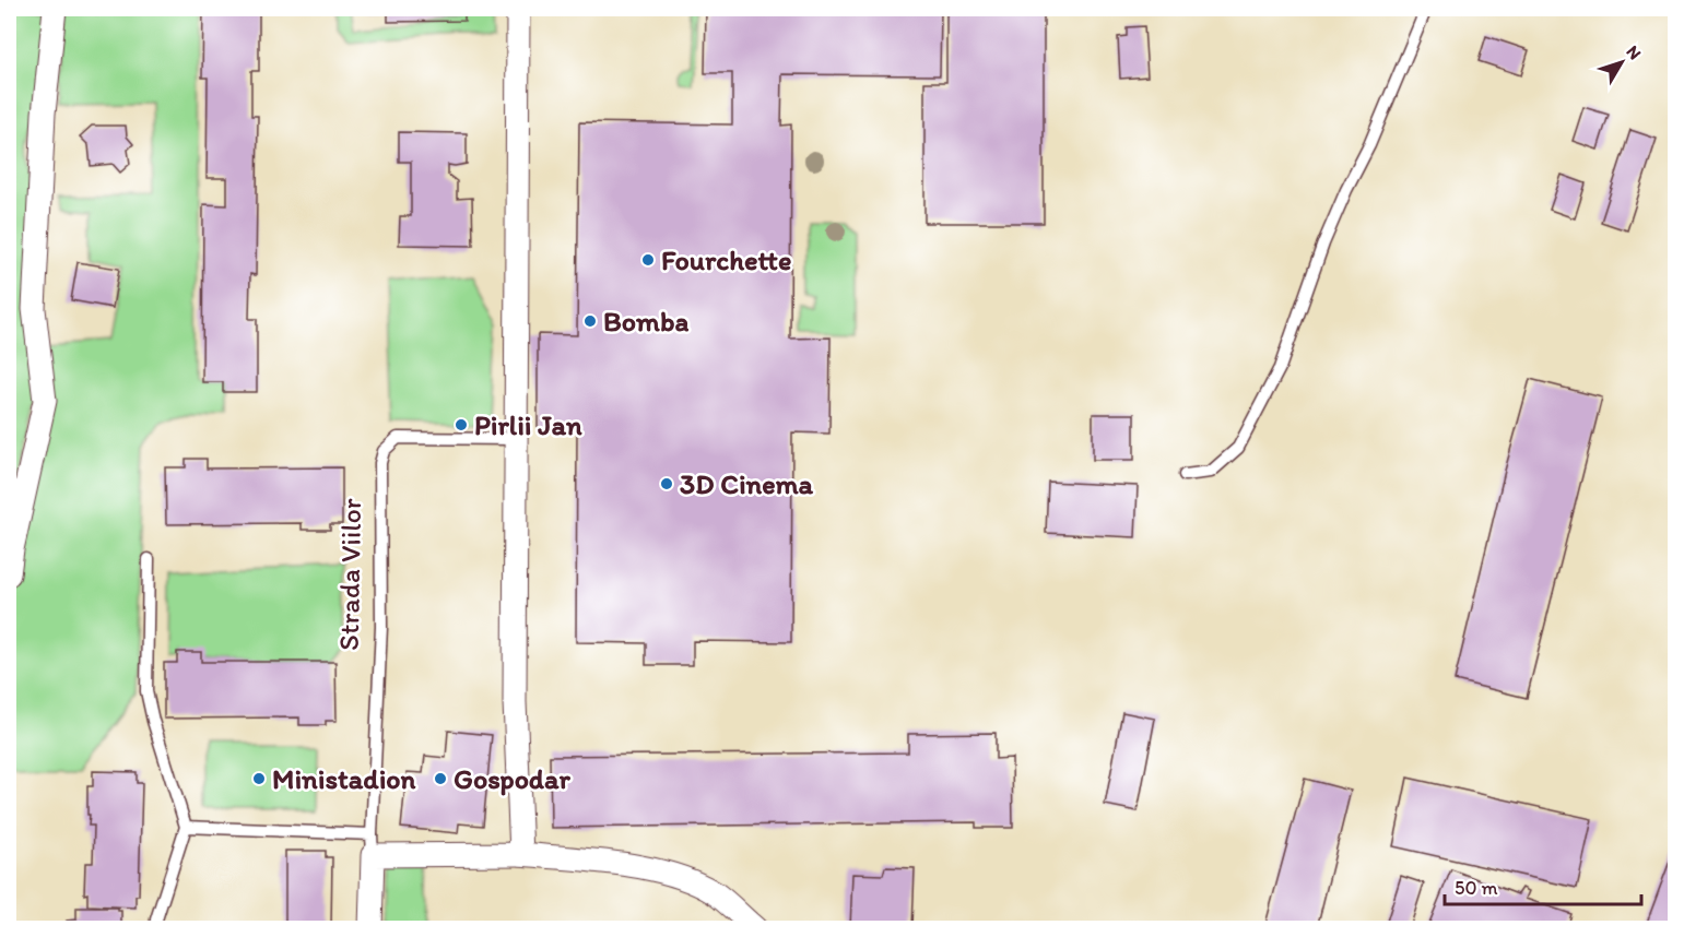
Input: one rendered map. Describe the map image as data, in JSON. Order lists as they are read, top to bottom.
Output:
{
  "streets": {
    "street": ["Strada Viilor"]
  },
  "places": [
    "Fourchette",
    "Bomba",
    "Pirlii Jan",
    "3D Cinema",
    "Ministadion",
    "Gospodar"
  ],
  "scale_bar": "50 m",
  "north": "top right"
}
